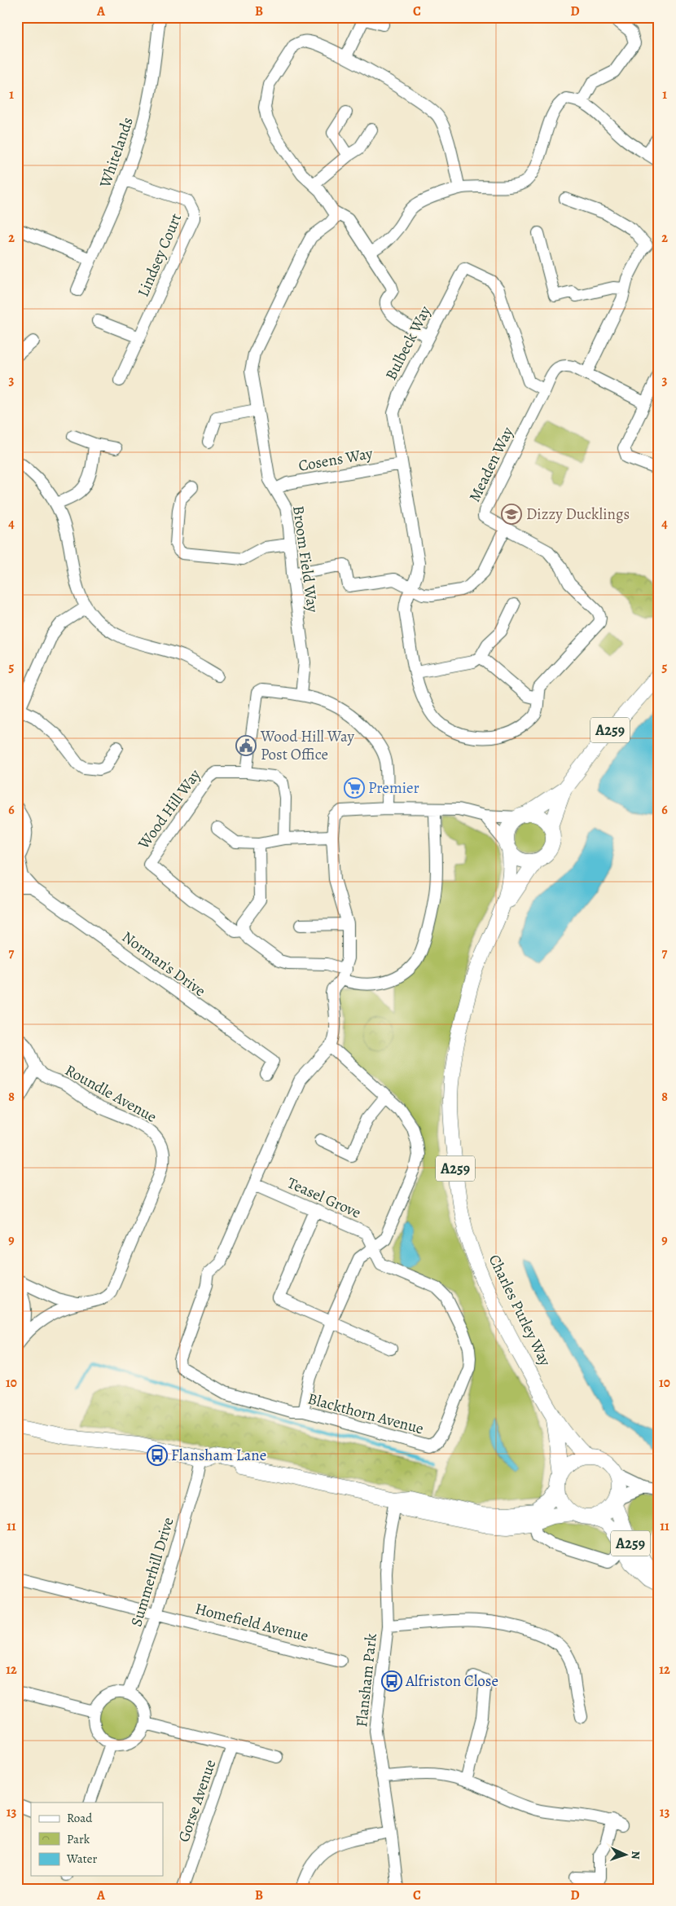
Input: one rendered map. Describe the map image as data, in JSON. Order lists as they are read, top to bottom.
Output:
{
  "streets": {
    "main road": ["A259", "Charles Purley Way"],
    "street": [
      "Whitelands",
      "Lindsey Court",
      "Bulbeck Way",
      "Cosens Way",
      "Meaden Way",
      "Broom Field Way",
      "Wood Hill Way",
      "Norman's Drive",
      "Roundle Avenue",
      "Teasel Grove",
      "Blackthorn Avenue",
      "Summerhill Drive",
      "Homefield Avenue",
      "Flansham Park",
      "Gorse Avenue"
    ]
  },
  "crossings": [
    ["Whitelands", "Lindsey Court"],
    ["Bulbeck Way", "Cosens Way"],
    ["Bulbeck Way", "Meaden Way"],
    ["Cosens Way", "Broom Field Way"],
    ["A259", "Charles Purley Way"],
    ["Teasel Grove", "Blackthorn Avenue"],
    ["Summerhill Drive", "Homefield Avenue"]
  ],
  "places": {
    "school or university": ["Dizzy Ducklings"],
    "public building": ["Wood Hill Way Post Office"],
    "supermarket": ["Premier"],
    "bus stop": ["Flansham Lane", "Alfriston Close"]
  },
  "legend": ["Road", "Park", "Water"],
  "north": "right",
  "grid": {
    "columns": [
      "A",
      "B",
      "C",
      "D"
    ],
    "rows": [
      "1",
      "2",
      "3",
      "4",
      "5",
      "6",
      "7",
      "8",
      "9",
      "10",
      "11",
      "12",
      "13"
    ]
  }
}
